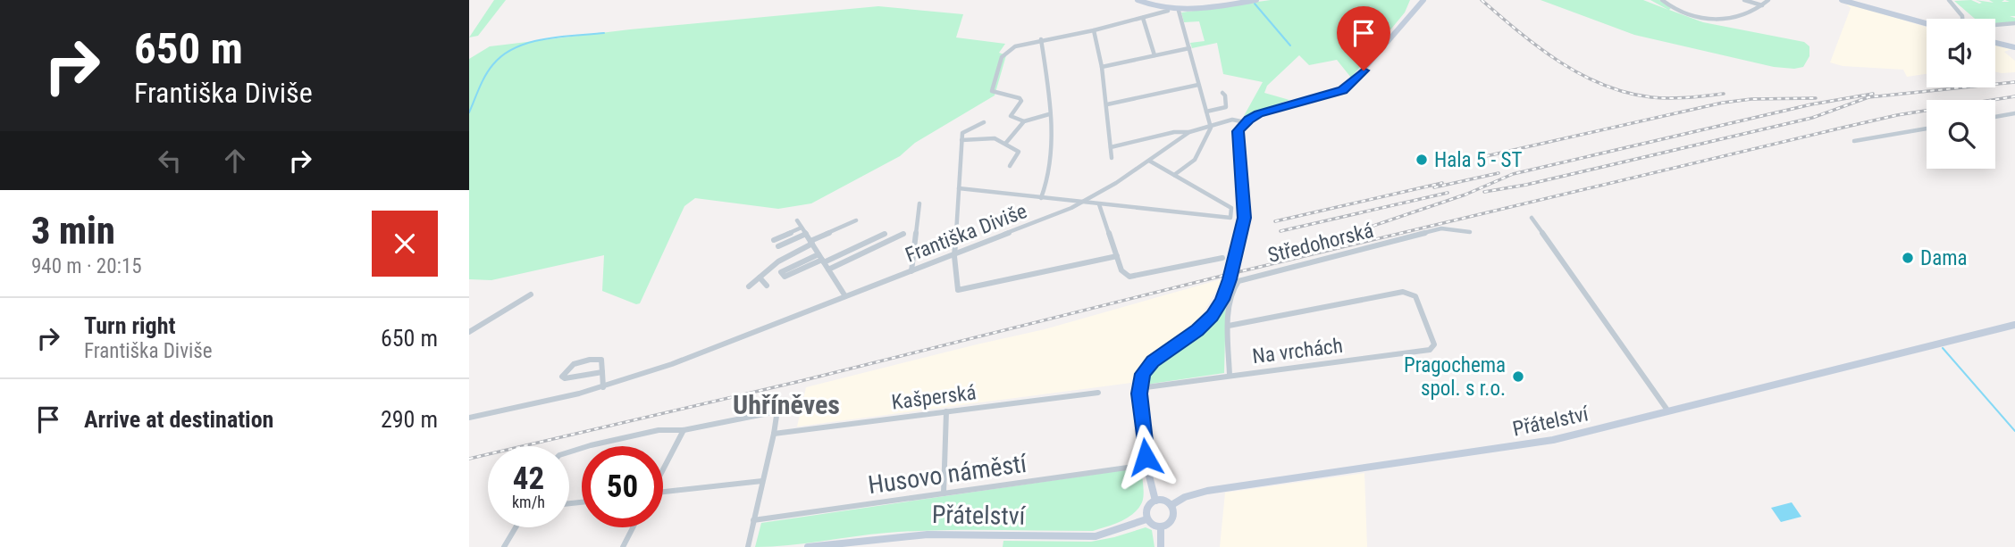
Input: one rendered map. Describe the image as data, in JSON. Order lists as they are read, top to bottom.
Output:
{
  "streets": {
    "main road": ["Františka Diviše", "Přátelství"],
    "street": [
      "Středohorská",
      "Na vrchách",
      "Kašperská",
      "Husovo náměstí"
    ]
  },
  "crossings": [
    ["Středohorská", "Na vrchách"]
  ],
  "districts": ["Uhříněves"],
  "places": ["Hala 5 - ST", "Dama", "Pragochema spol. s r.o."],
  "page": {
    "turn": ["650 m", "Františka Diviše"],
    "heading": ["3 min", "940 m · 20:15"],
    "list": [
      {
        "name": "Turn right",
        "note": "Františka Diviše",
        "value": "650 m"
      },
      {
        "name": "Arrive at destination",
        "value": "290 m"
      }
    ],
    "speed": "42 km/h",
    "limit": "50"
  }
}
